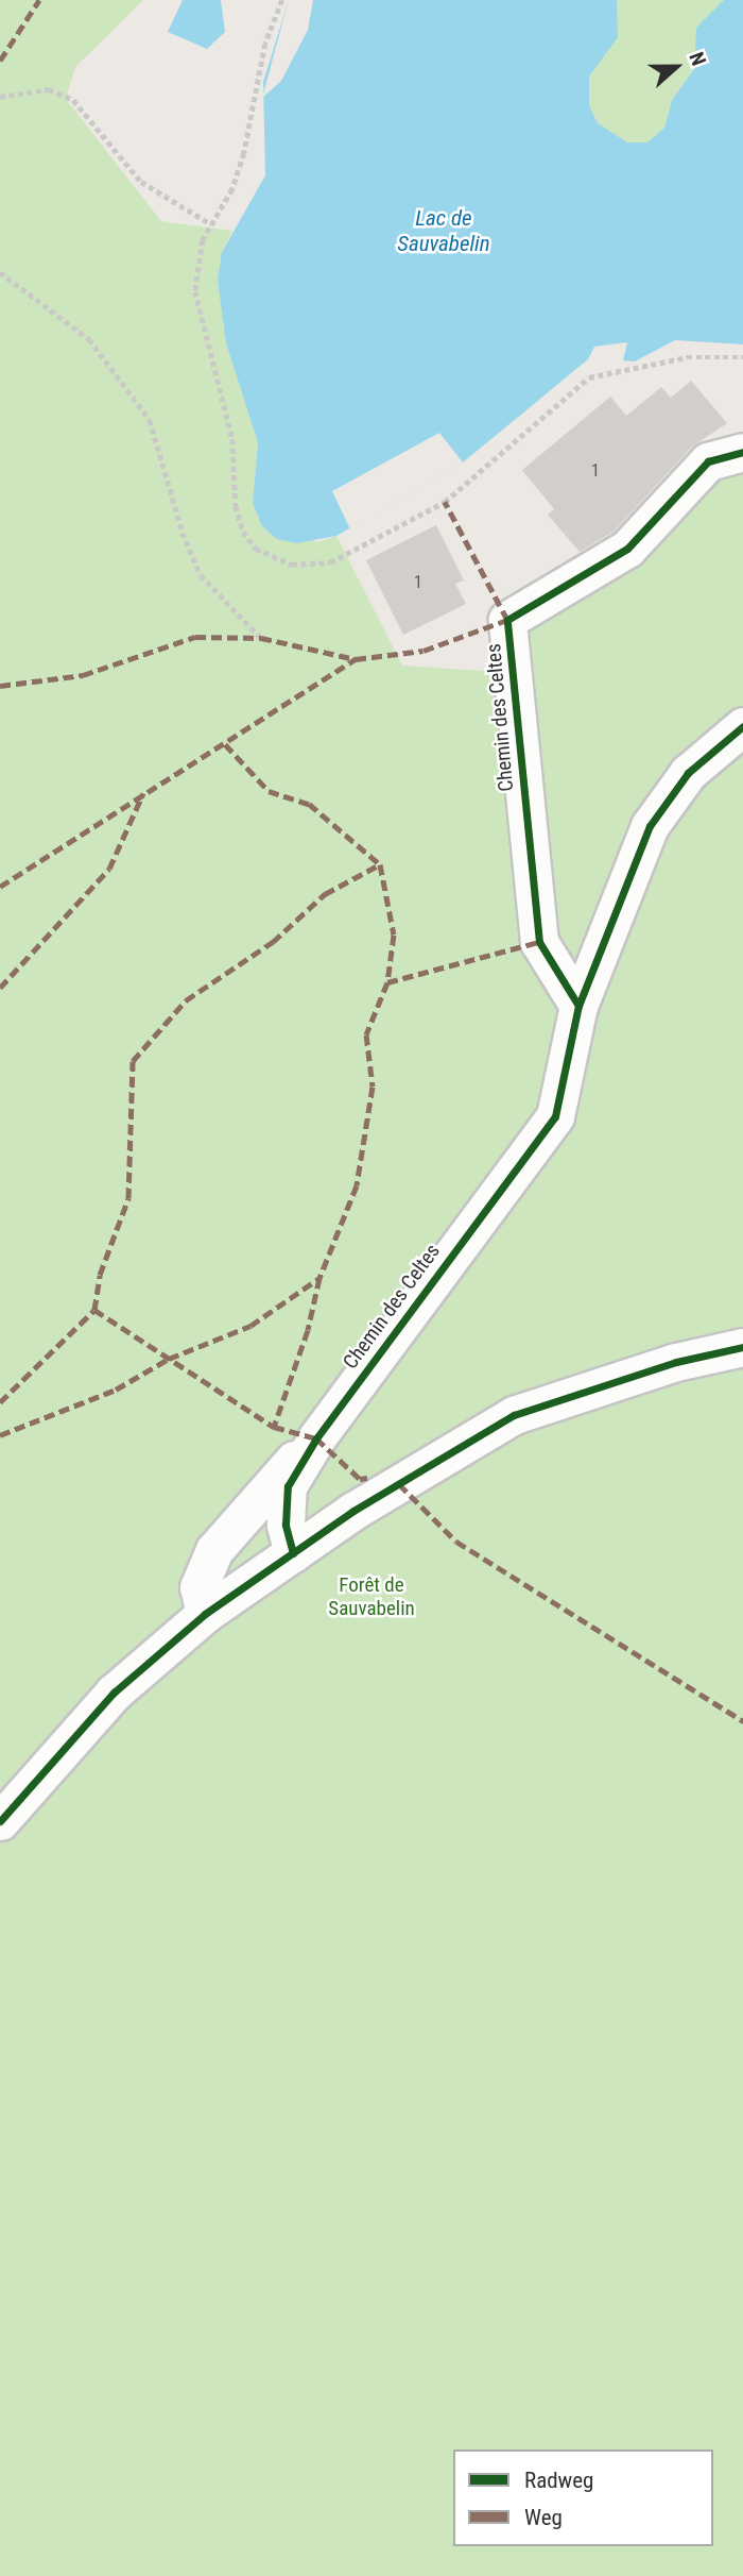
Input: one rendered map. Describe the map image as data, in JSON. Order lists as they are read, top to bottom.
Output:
{
  "streets": {
    "street": ["Chemin des Celtes"]
  },
  "water": ["Lac de Sauvabelin"],
  "parks": ["Forêt de Sauvabelin"],
  "house_numbers": ["1", "1"],
  "legend": ["Radweg", "Weg"],
  "north": "right"
}
